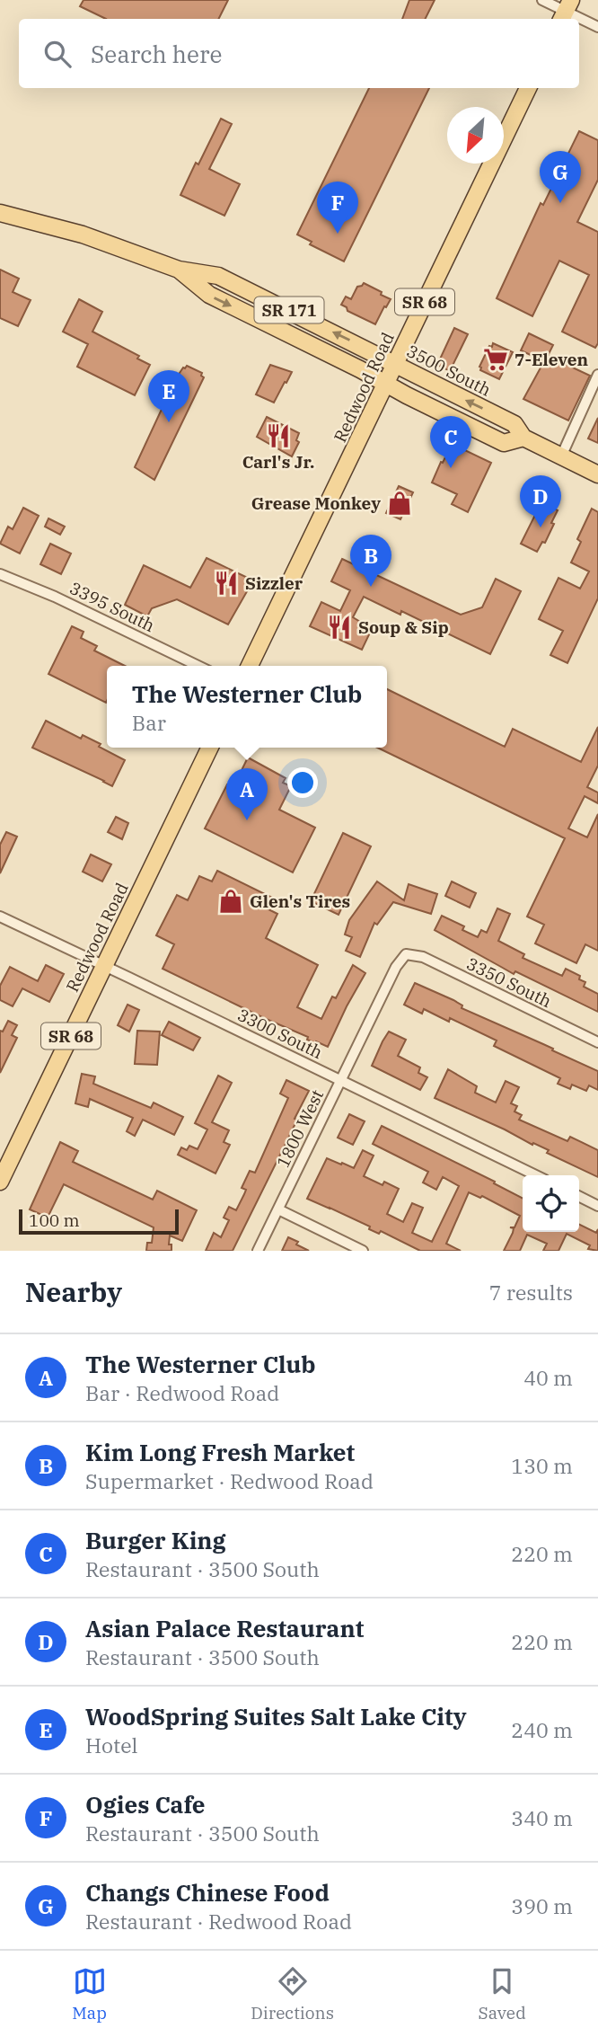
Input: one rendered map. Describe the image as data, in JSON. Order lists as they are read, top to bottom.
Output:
{
  "streets": {
    "main road": [
      "SR 68",
      "SR 171",
      "3500 South",
      "Redwood Road"
    ],
    "street": [
      "3395 South",
      "3350 South",
      "3300 South",
      "1800 West"
    ]
  },
  "crossings": [
    ["3500 South", "Redwood Road"],
    ["Redwood Road", "3300 South"],
    ["3350 South", "1800 West"],
    ["3300 South", "1800 West"]
  ],
  "places": {
    "supermarket": ["7-Eleven"],
    "restaurant": ["Carl's Jr.", "Sizzler", "Soup & Sip"],
    "shop": ["Grease Monkey", "Glen's Tires"]
  },
  "scale_bar": "100 m",
  "north": "bottom left",
  "page": {
    "search": "Search here",
    "pins": [
      "G",
      "F",
      "E",
      "C",
      "D",
      "B",
      "A"
    ],
    "popup": ["The Westerner Club", "Bar"],
    "scale": "100 m",
    "heading": ["Nearby", "7 results"],
    "list": [
      {
        "mark": "A",
        "name": "The Westerner Club",
        "note": "Bar · Redwood Road",
        "value": "40 m"
      },
      {
        "mark": "B",
        "name": "Kim Long Fresh Market",
        "note": "Supermarket · Redwood Road",
        "value": "130 m"
      },
      {
        "mark": "C",
        "name": "Burger King",
        "note": "Restaurant · 3500 South",
        "value": "220 m"
      },
      {
        "mark": "D",
        "name": "Asian Palace Restaurant",
        "note": "Restaurant · 3500 South",
        "value": "220 m"
      },
      {
        "mark": "E",
        "name": "WoodSpring Suites Salt Lake City",
        "note": "Hotel",
        "value": "240 m"
      },
      {
        "mark": "F",
        "name": "Ogies Cafe",
        "note": "Restaurant · 3500 South",
        "value": "340 m"
      },
      {
        "mark": "G",
        "name": "Changs Chinese Food",
        "note": "Restaurant · Redwood Road",
        "value": "390 m"
      }
    ],
    "nav": ["Map", "Directions", "Saved"]
  }
}
